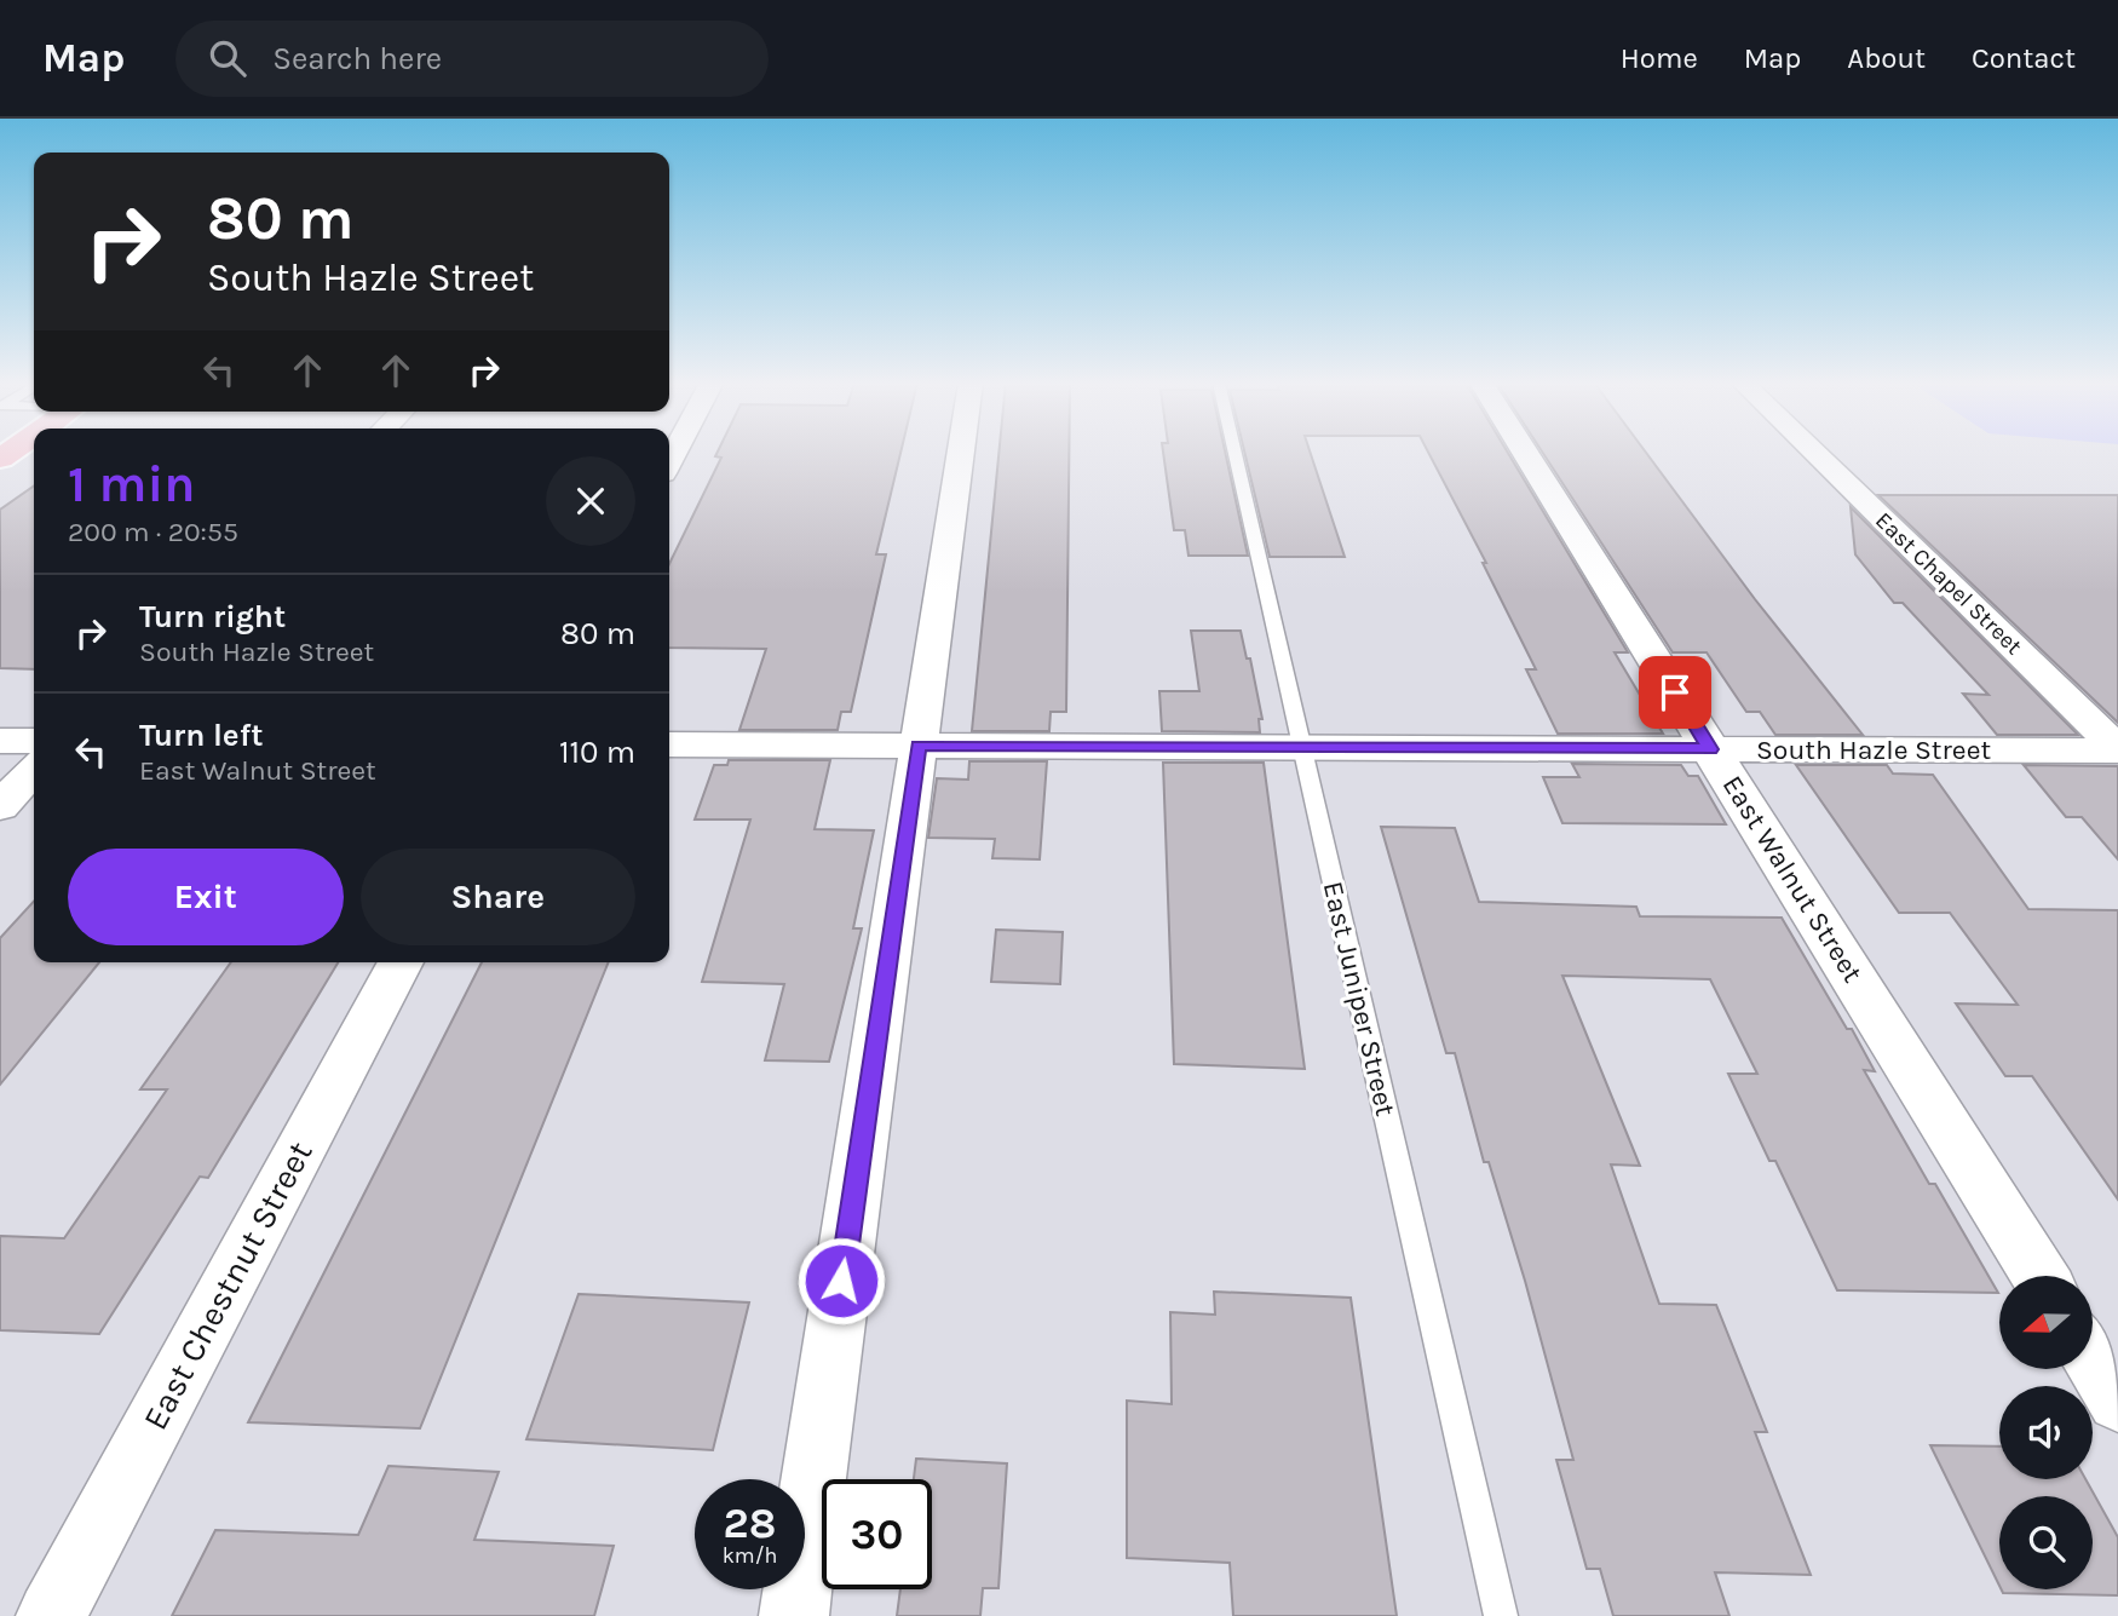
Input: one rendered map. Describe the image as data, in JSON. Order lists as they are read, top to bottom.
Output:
{
  "streets": {
    "street": [
      "East Chapel Street",
      "South Hazle Street",
      "East Walnut Street",
      "East Chestnut Street"
    ],
    "lane": ["East Juniper Street"]
  },
  "crossings": [
    ["East Chapel Street", "South Hazle Street"],
    ["South Hazle Street", "East Walnut Street"],
    ["South Hazle Street", "East Juniper Street"]
  ],
  "north": "left",
  "page": {
    "header": "Map",
    "search": "Search here",
    "nav": [
      "Home",
      "Map",
      "About",
      "Contact"
    ],
    "turn": ["80 m", "South Hazle Street"],
    "heading": ["1 min", "200 m · 20:55"],
    "list": [
      {
        "name": "Turn right",
        "note": "South Hazle Street",
        "value": "80 m"
      },
      {
        "name": "Turn left",
        "note": "East Walnut Street",
        "value": "110 m"
      }
    ],
    "buttons": ["Exit", "Share"],
    "speed": "28 km/h",
    "limit": "30"
  }
}
